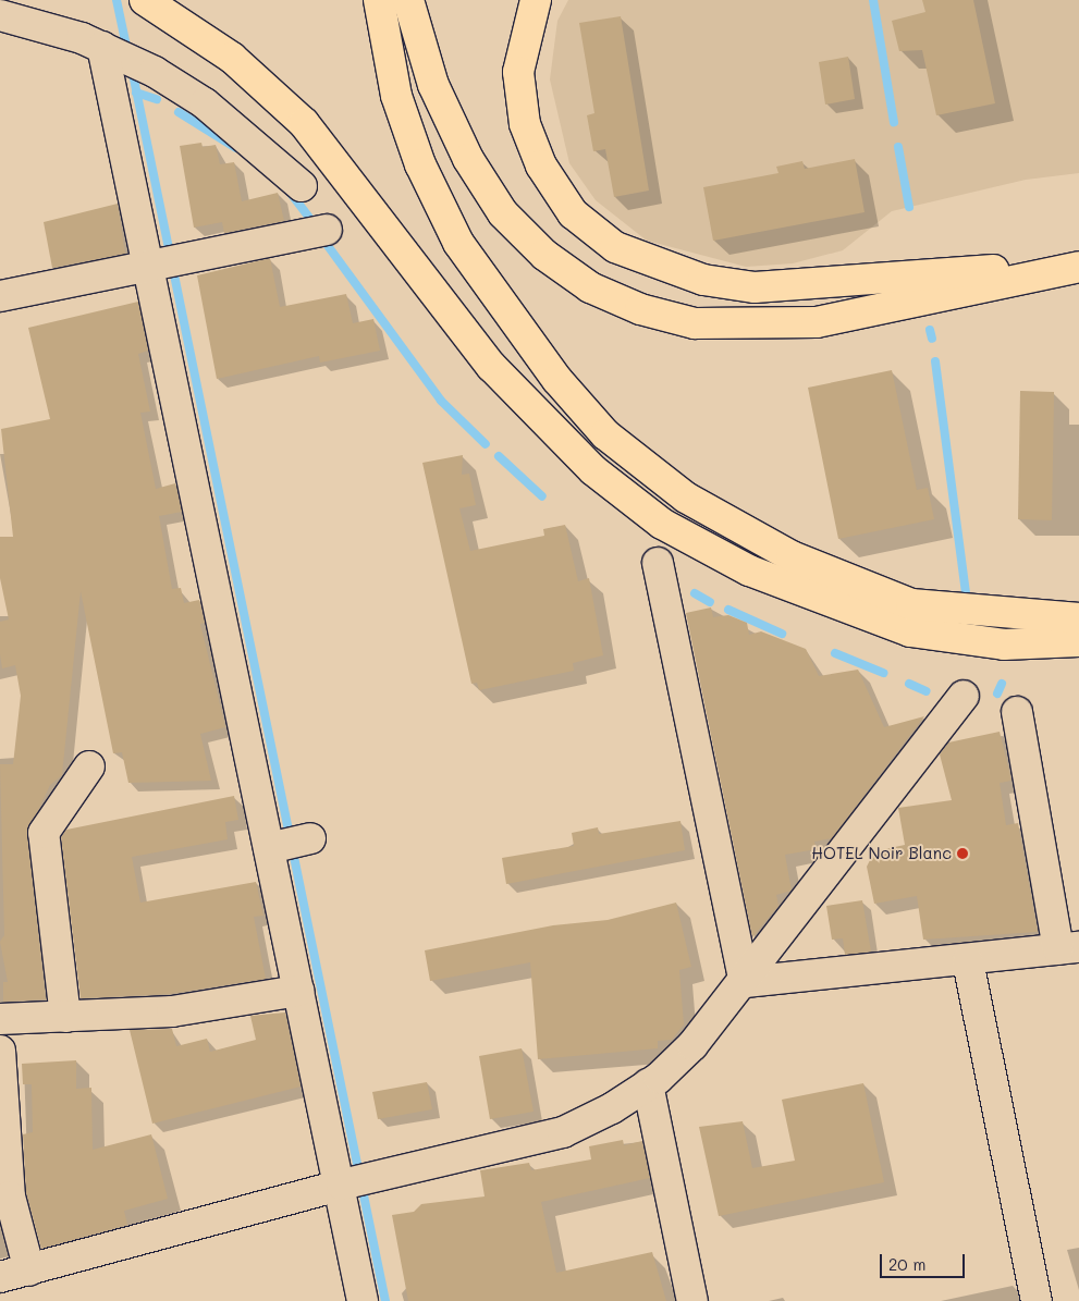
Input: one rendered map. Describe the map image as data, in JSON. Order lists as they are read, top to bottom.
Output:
{
  "places": ["HOTEL Noir Blanc"],
  "scale_bar": "20 m"
}
